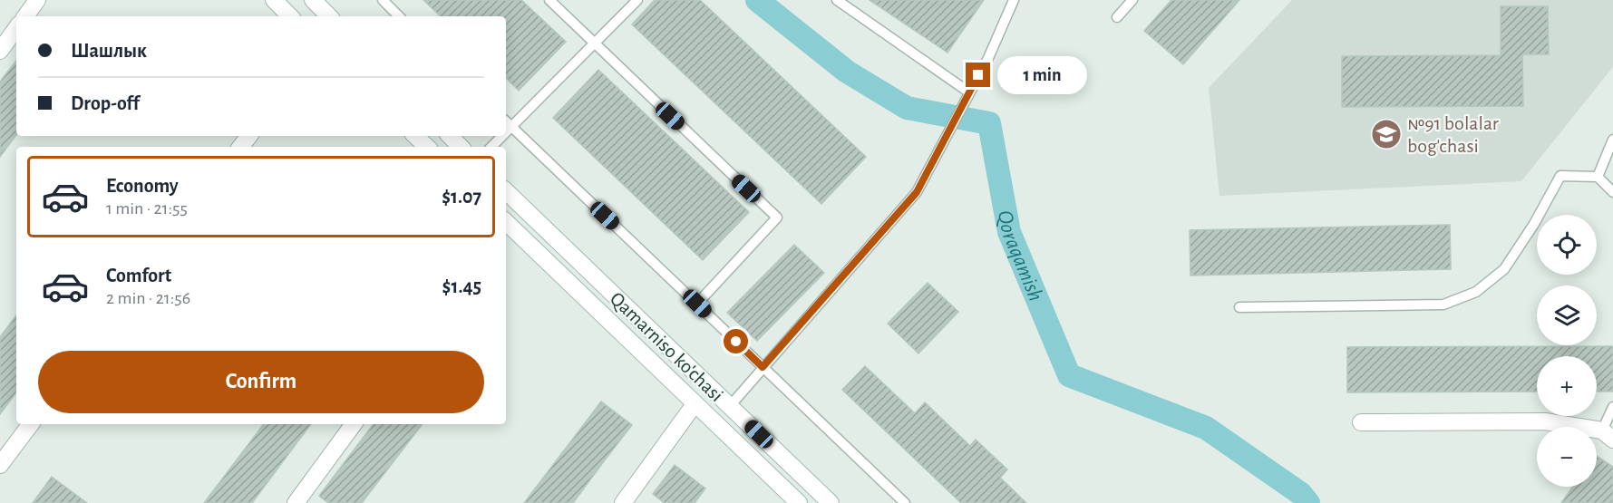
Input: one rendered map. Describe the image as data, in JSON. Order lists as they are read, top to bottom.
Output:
{
  "streets": {
    "main road": ["Qamarniso ko'chasi"]
  },
  "water": ["Qoraqamish"],
  "places": {
    "school or university": ["№91 bolalar bog'chasi"]
  },
  "page": {
    "banner": ["Шашлык", "Drop-off"],
    "bubble": "1 min",
    "list": [
      {
        "name": "Economy",
        "note": "1 min · 21:55",
        "value": "$1.07"
      },
      {
        "name": "Comfort",
        "note": "2 min · 21:56",
        "value": "$1.45"
      }
    ],
    "map_buttons": ["+", "−"],
    "buttons": "Confirm"
  }
}
